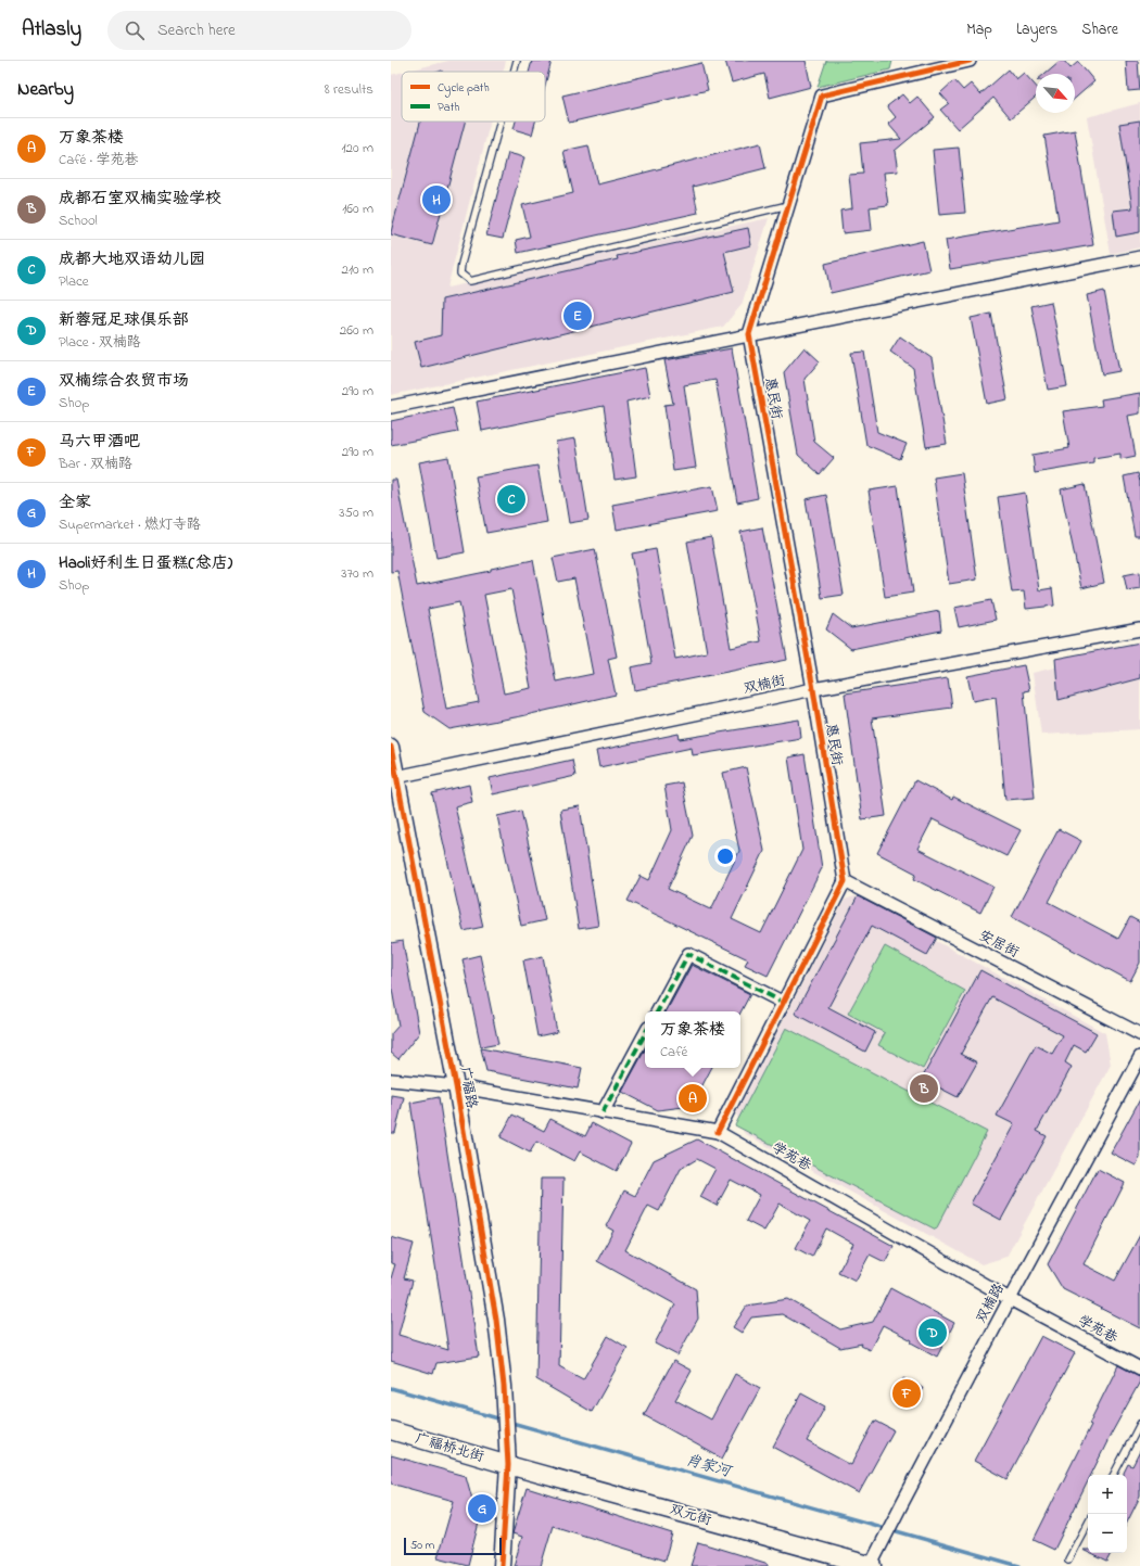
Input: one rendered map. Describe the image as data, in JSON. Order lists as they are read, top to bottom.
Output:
{
  "streets": {
    "main road": ["广福桥北街", "双元街"],
    "street": [
      "惠民街",
      "双楠街",
      "安居街",
      "广福路",
      "学苑巷",
      "双楠路"
    ]
  },
  "crossings": [
    ["惠民街", "双楠街"],
    ["惠民街", "安居街"],
    ["双楠街", "广福路"],
    ["广福路", "学苑巷"],
    ["广福路", "广福桥北街"],
    ["广福路", "双元街"],
    ["学苑巷", "双楠路"],
    ["双楠路", "双元街"],
    ["广福桥北街", "双元街"]
  ],
  "water": ["肖家河"],
  "legend": ["Cycle path", "Path"],
  "scale_bar": "50 m",
  "north": "bottom right",
  "page": {
    "header": "Atlasly",
    "search": "Search here",
    "nav": ["Map", "Layers", "Share"],
    "heading": ["Nearby", "8 results"],
    "list": [
      {
        "mark": "A",
        "name": "万象茶楼",
        "note": "Café · 学苑巷",
        "value": "120 m"
      },
      {
        "mark": "B",
        "name": "成都石室双楠实验学校",
        "note": "School",
        "value": "160 m"
      },
      {
        "mark": "C",
        "name": "成都大地双语幼儿园",
        "note": "Place",
        "value": "210 m"
      },
      {
        "mark": "D",
        "name": "新蓉冠足球俱乐部",
        "note": "Place · 双楠路",
        "value": "260 m"
      },
      {
        "mark": "E",
        "name": "双楠综合农贸市场",
        "note": "Shop",
        "value": "290 m"
      },
      {
        "mark": "F",
        "name": "马六甲酒吧",
        "note": "Bar · 双楠路",
        "value": "290 m"
      },
      {
        "mark": "G",
        "name": "全家",
        "note": "Supermarket · 燃灯寺路",
        "value": "350 m"
      },
      {
        "mark": "H",
        "name": "Haoli好利生日蛋糕(总店)",
        "note": "Shop",
        "value": "370 m"
      }
    ],
    "pins": [
      "H",
      "E",
      "C",
      "B",
      "A",
      "D",
      "F",
      "G"
    ],
    "popup": ["万象茶楼", "Café"],
    "map_buttons": ["+", "−"],
    "scale": "50 m"
  }
}
